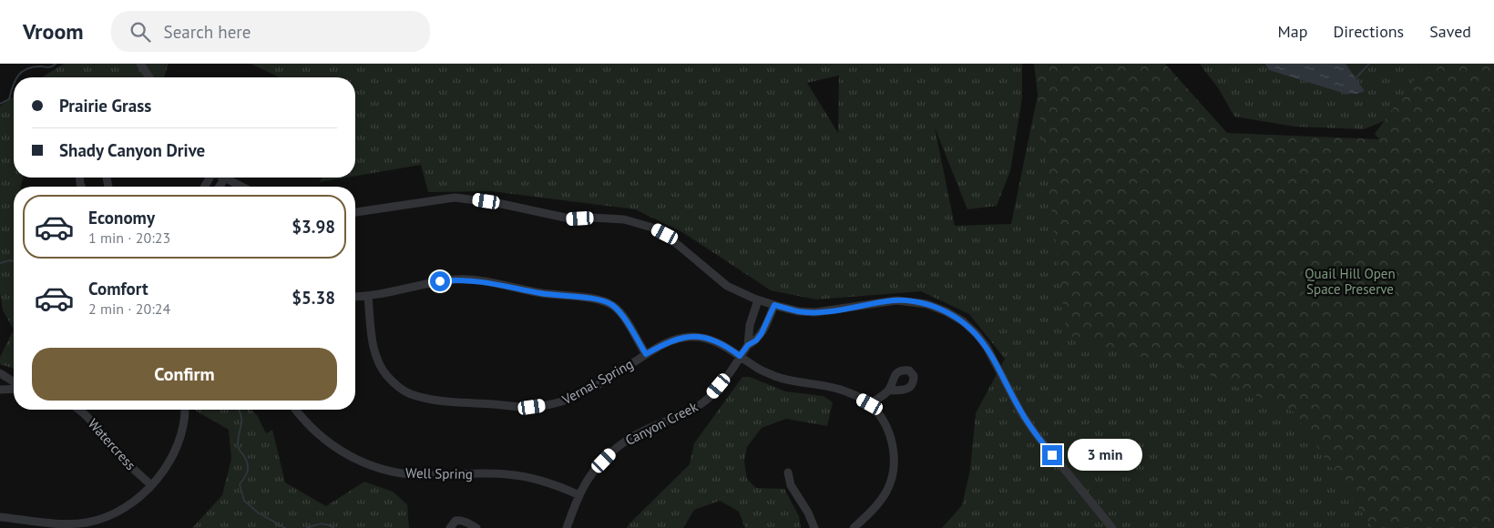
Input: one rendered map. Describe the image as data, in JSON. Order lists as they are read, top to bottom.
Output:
{
  "streets": {
    "street": [
      "Vernal Spring",
      "Canyon Creek",
      "Watercress",
      "Well Spring"
    ]
  },
  "crossings": [
    ["Vernal Spring", "Canyon Creek"],
    ["Canyon Creek", "Well Spring"]
  ],
  "parks": ["Quail Hill Open Space Preserve"],
  "page": {
    "header": "Vroom",
    "search": "Search here",
    "nav": ["Map", "Directions", "Saved"],
    "banner": ["Prairie Grass", "Shady Canyon Drive"],
    "list": [
      {
        "name": "Economy",
        "note": "1 min · 20:23",
        "value": "$3.98"
      },
      {
        "name": "Comfort",
        "note": "2 min · 20:24",
        "value": "$5.38"
      }
    ],
    "buttons": "Confirm",
    "bubble": "3 min"
  }
}
